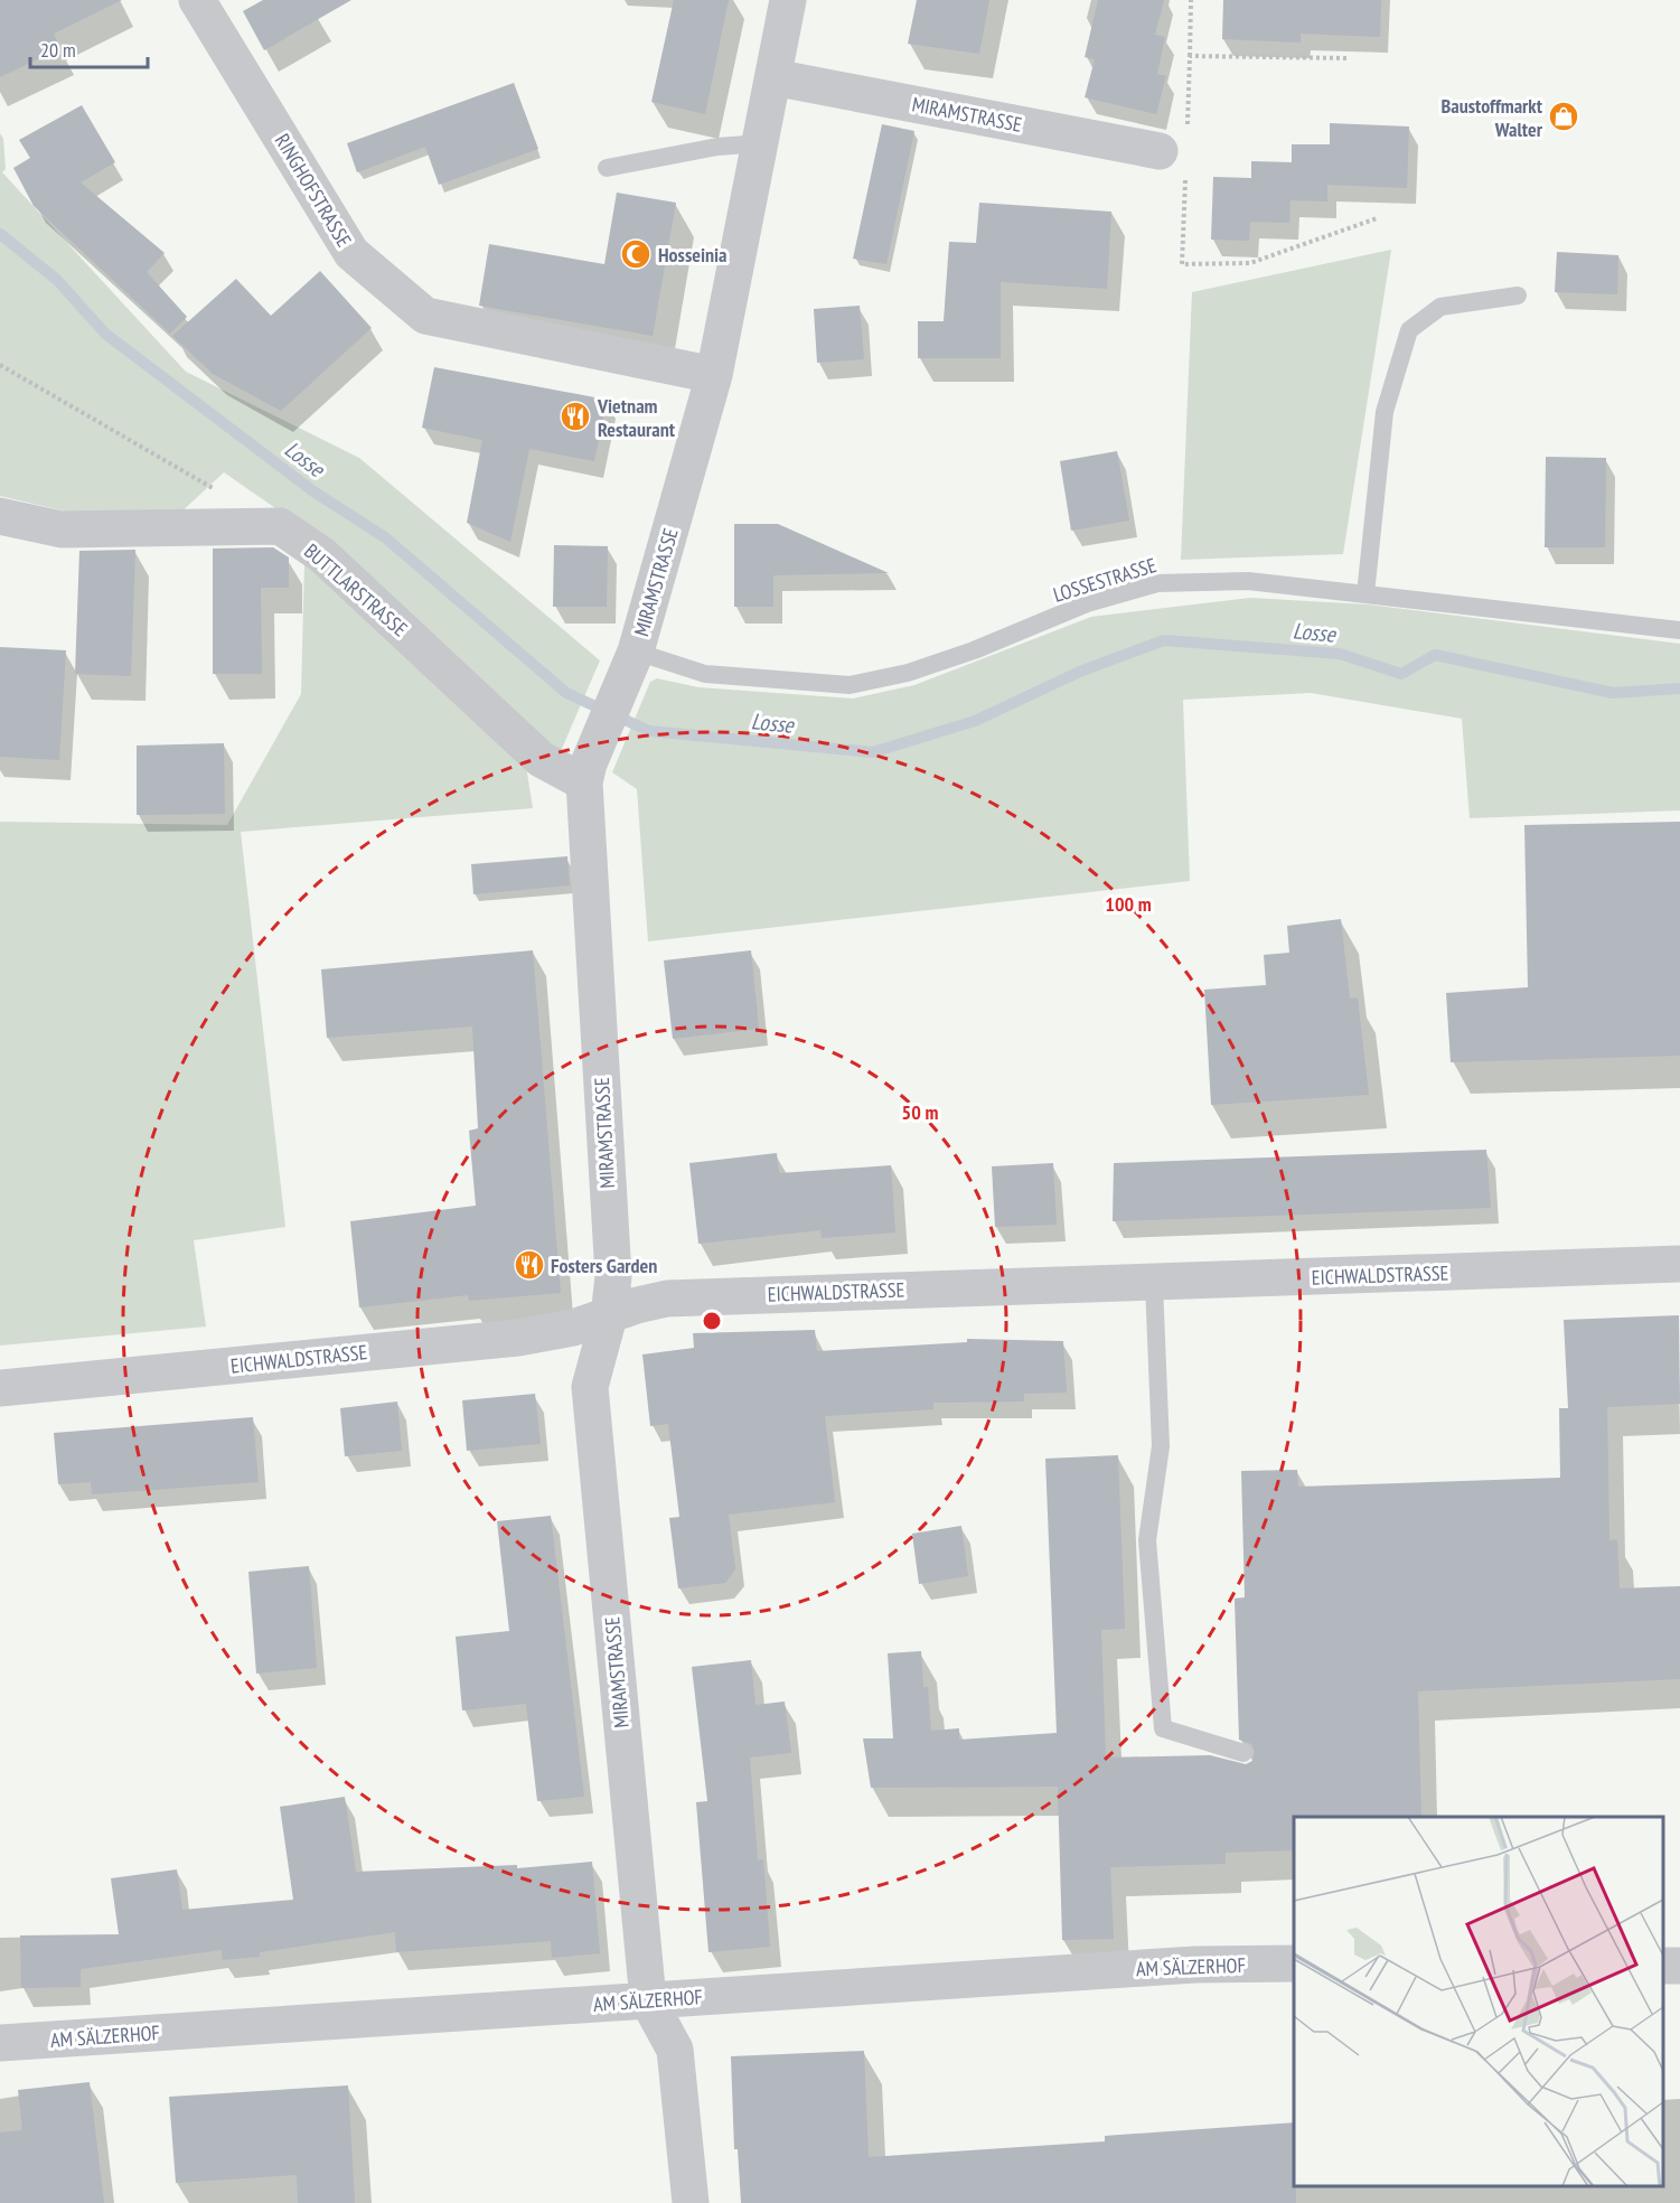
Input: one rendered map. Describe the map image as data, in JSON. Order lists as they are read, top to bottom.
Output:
{
  "streets": {
    "street": [
      "MIRAMSTRASSE",
      "RINGHOFSTRASSE",
      "BUTTLARSTRASSE",
      "EICHWALDSTRASSE",
      "AM SÄLZERHOF"
    ],
    "lane": ["LOSSESTRASSE"]
  },
  "crossings": [
    ["MIRAMSTRASSE", "RINGHOFSTRASSE"],
    ["MIRAMSTRASSE", "LOSSESTRASSE"],
    ["MIRAMSTRASSE", "BUTTLARSTRASSE"],
    ["MIRAMSTRASSE", "EICHWALDSTRASSE"],
    ["MIRAMSTRASSE", "AM SÄLZERHOF"]
  ],
  "water": ["Losse"],
  "places": {
    "shop": ["Baustoffmarkt Walter"],
    "mosque": ["Hosseinia"],
    "restaurant": ["Vietnam Restaurant", "Fosters Garden"]
  },
  "scale_bar": "20 m",
  "rings": ["100 m", "50 m"]
}
